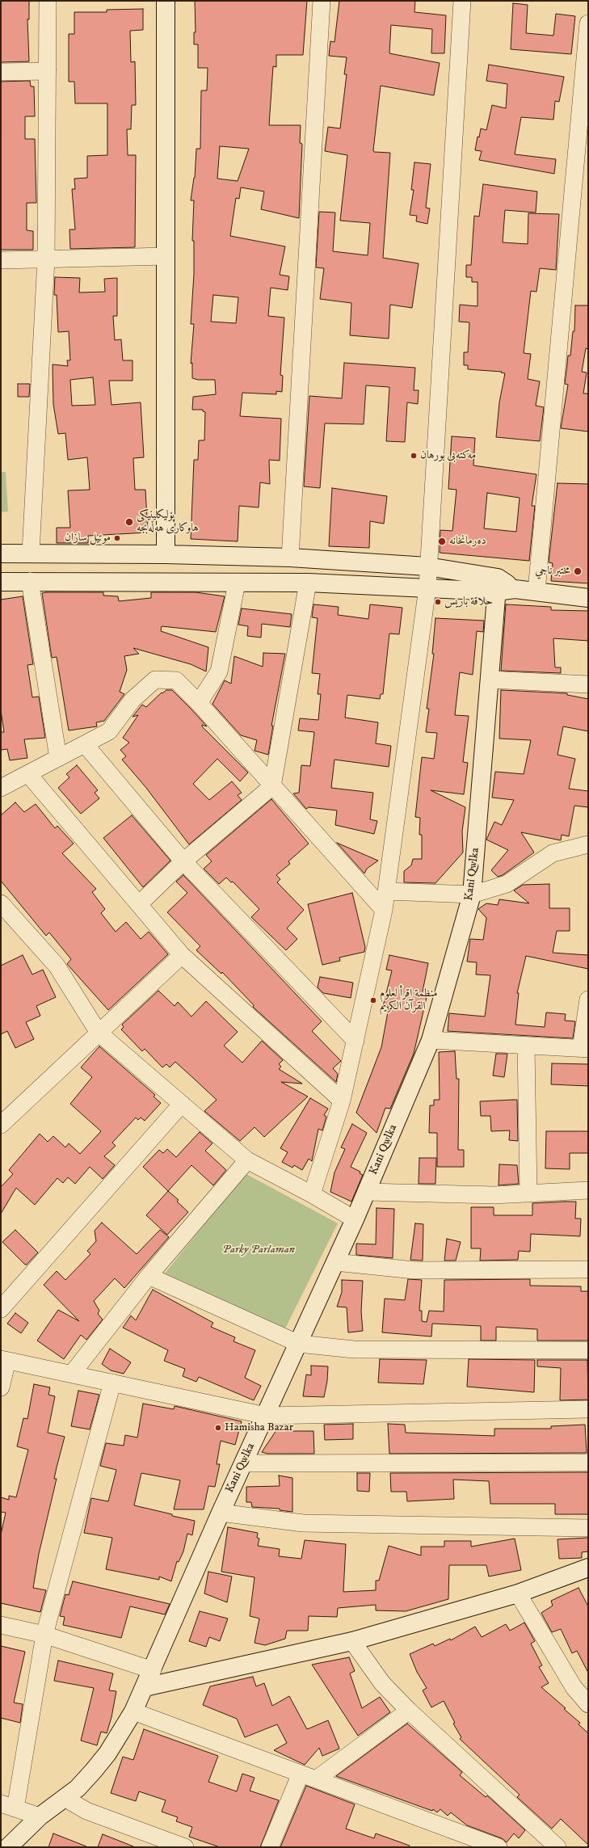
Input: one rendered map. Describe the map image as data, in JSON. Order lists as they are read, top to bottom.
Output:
{
  "streets": {
    "street": ["Kani Qwlka"]
  },
  "parks": ["Parky Parlaman"],
  "places": [
    "مەکتەبی بورهان",
    "پۆلیکلینیکی هاوکاری هەڵەبجە",
    "موتيل سازان",
    "دەرمانخانە",
    "مختبر ناجي",
    "حلاقة باریس",
    "منظمة اقرأ لعلوم القرآن الكريم",
    "Hamisha Bazar"
  ]
}
